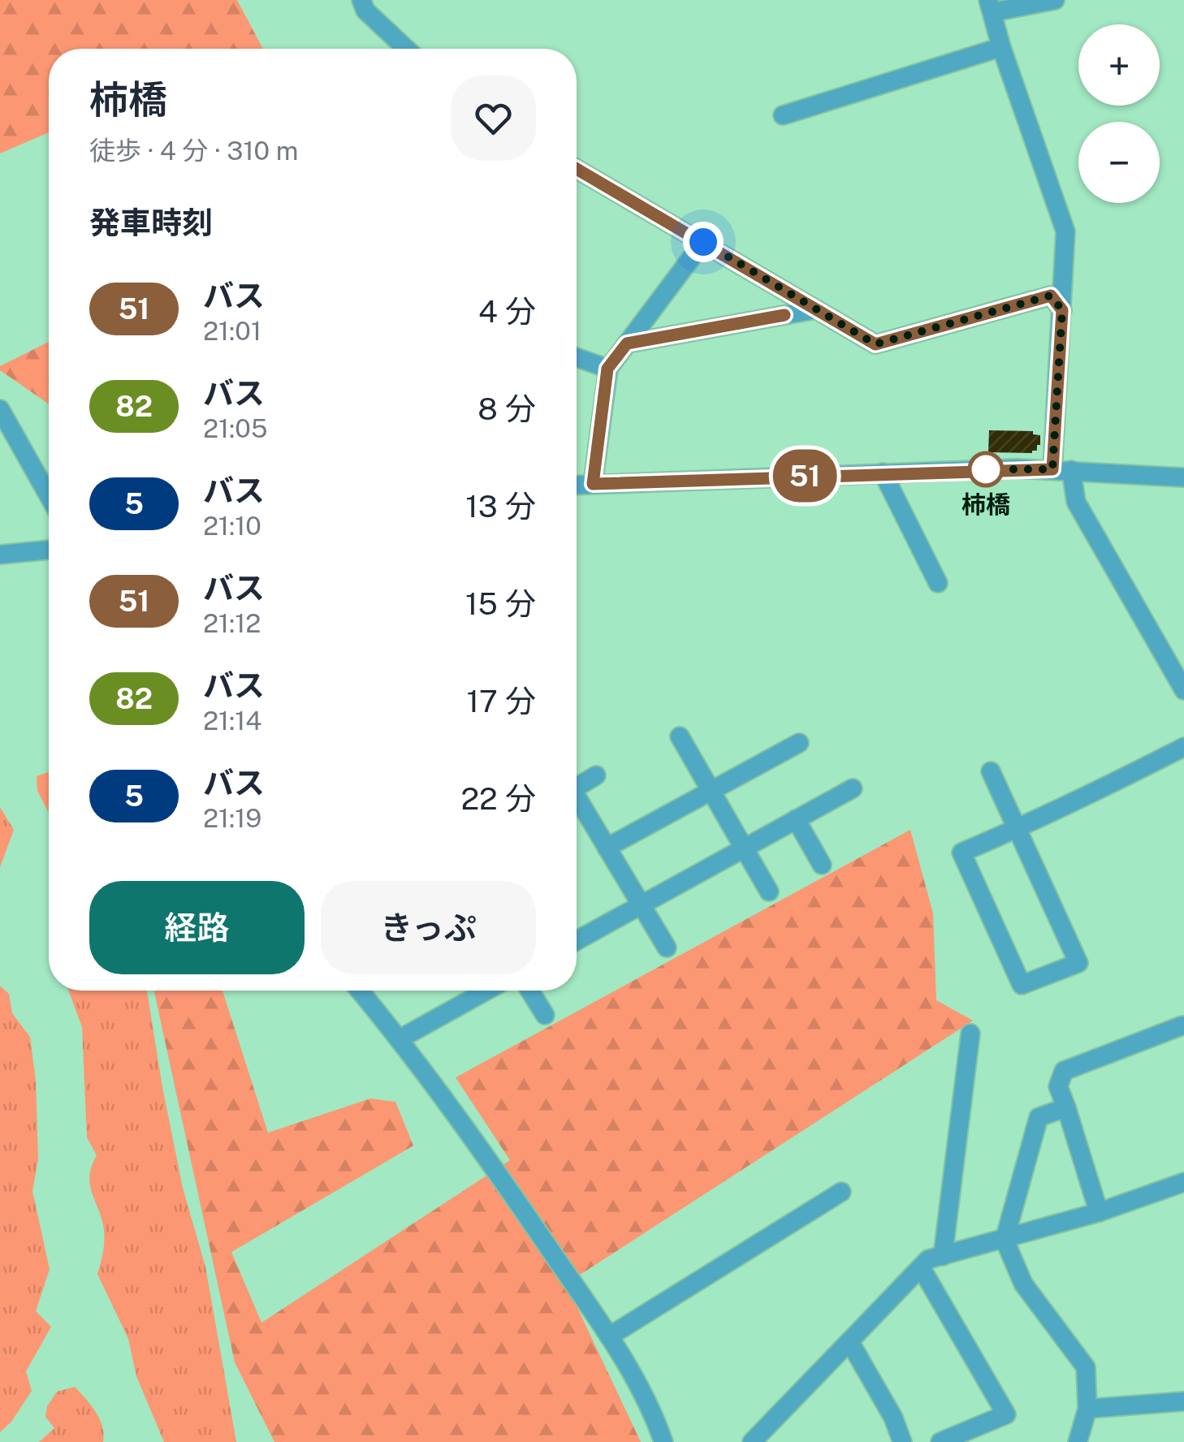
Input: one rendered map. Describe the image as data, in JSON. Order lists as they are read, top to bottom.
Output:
{
  "places": ["柿橋"],
  "lines": ["bus line 51"],
  "page": {
    "on_map": "51",
    "map_buttons": ["+", "−"],
    "heading": [
      ["柿橋", "徒歩 · 4 分 · 310 m"],
      "発車時刻"
    ],
    "list": [
      {
        "mark": "51",
        "name": "バス",
        "note": "21:01",
        "value": "4 分"
      },
      {
        "mark": "82",
        "name": "バス",
        "note": "21:05",
        "value": "8 分"
      },
      {
        "mark": "5",
        "name": "バス",
        "note": "21:10",
        "value": "13 分"
      },
      {
        "mark": "51",
        "name": "バス",
        "note": "21:12",
        "value": "15 分"
      },
      {
        "mark": "82",
        "name": "バス",
        "note": "21:14",
        "value": "17 分"
      },
      {
        "mark": "5",
        "name": "バス",
        "note": "21:19",
        "value": "22 分"
      }
    ],
    "buttons": ["経路", "きっぷ"]
  }
}
